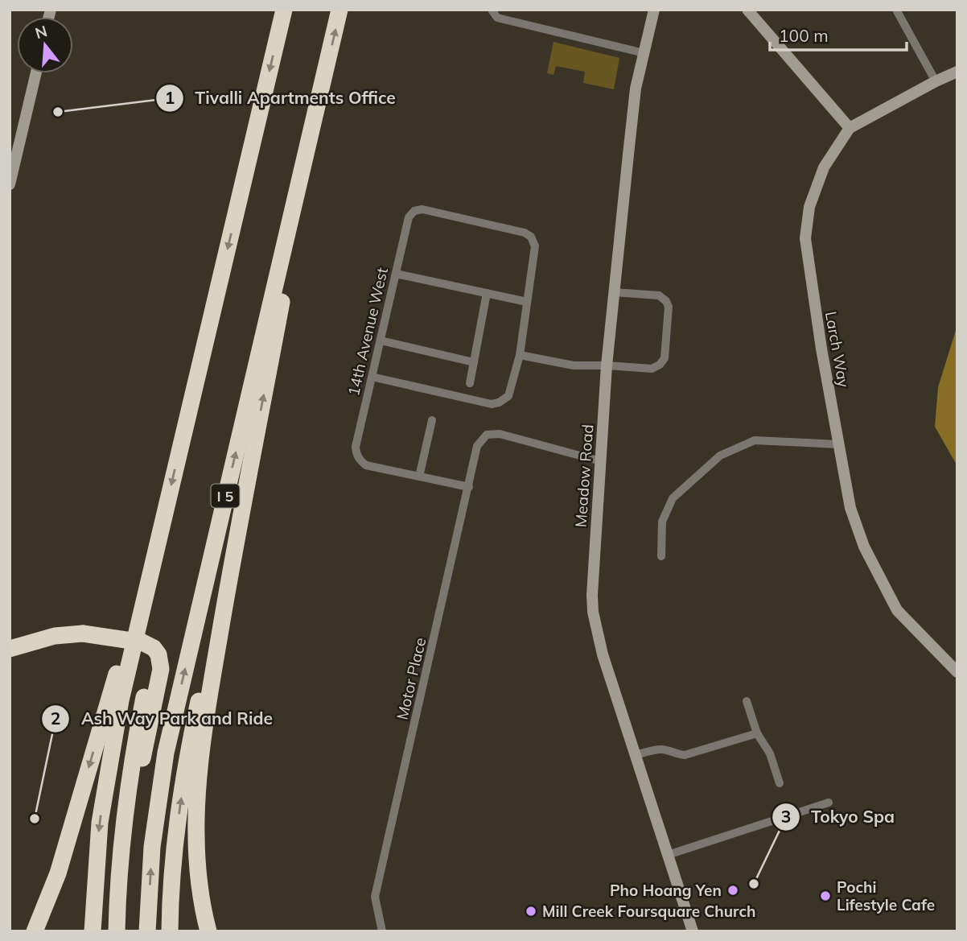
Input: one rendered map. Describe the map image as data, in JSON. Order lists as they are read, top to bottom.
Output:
{
  "streets": {
    "highway": ["I 5"],
    "street": [
      "14th Avenue West",
      "Larch Way",
      "Meadow Road",
      "Motor Place"
    ]
  },
  "crossings": [
    ["Meadow Road", "Motor Place"]
  ],
  "places": [
    "Tivalli Apartments Office",
    "Ash Way Park and Ride",
    "Tokyo Spa",
    "Pho Hoang Yen",
    "Pochi Lifestyle Cafe",
    "Mill Creek Foursquare Church"
  ],
  "scale_bar": "100 m",
  "north": "top"
}
